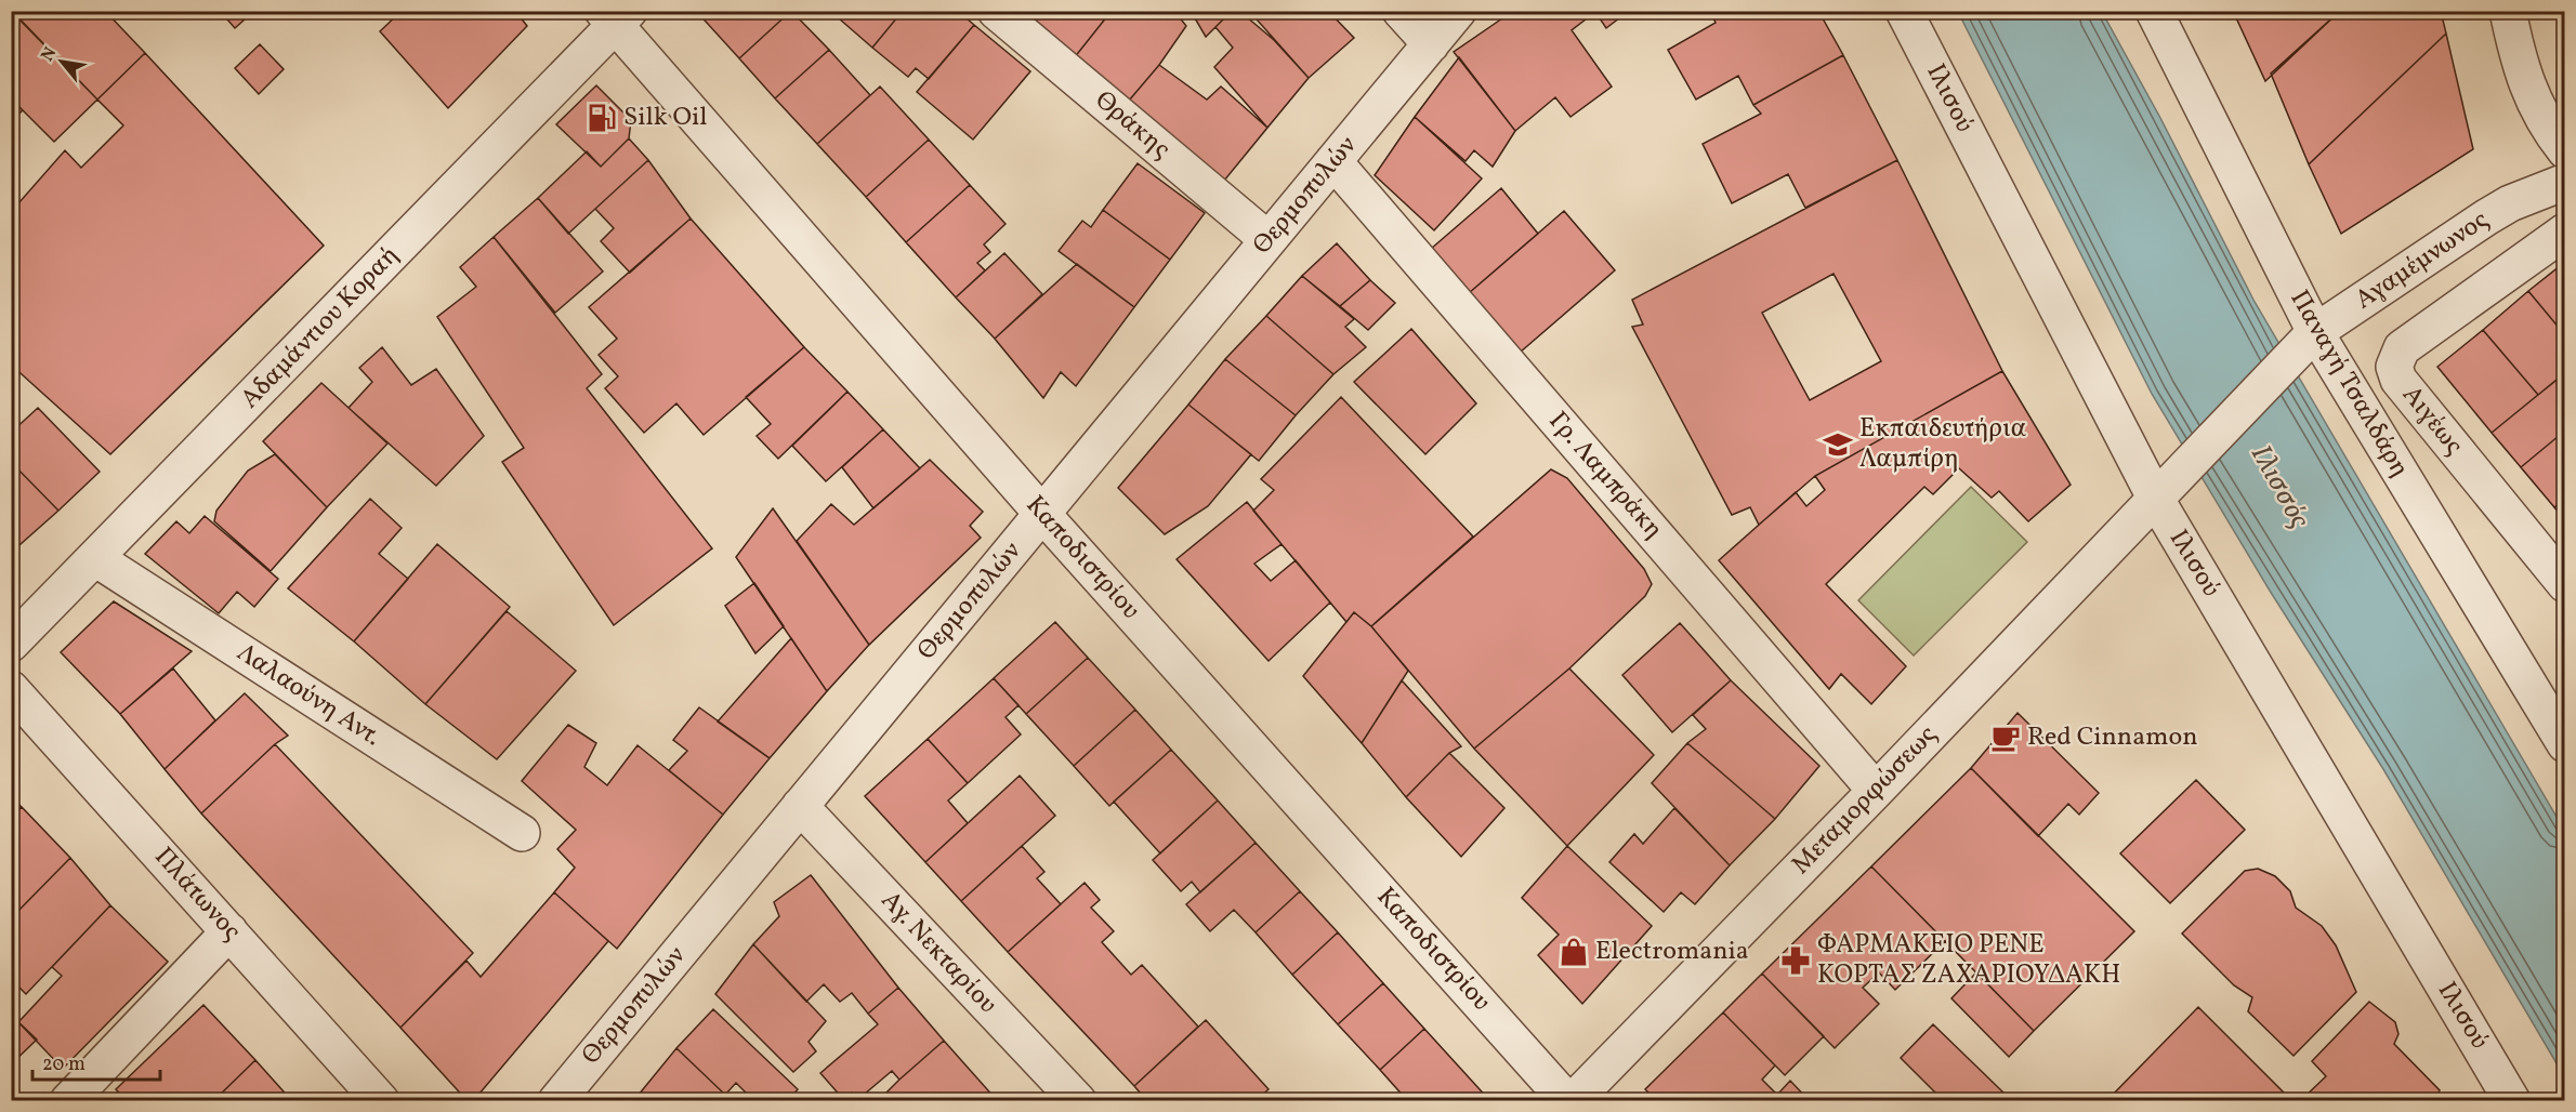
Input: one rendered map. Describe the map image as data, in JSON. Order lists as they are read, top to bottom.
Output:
{
  "streets": {
    "street": [
      "Ιλισού",
      "Θράκης",
      "Θερμοπυλών",
      "Αγαμέμνωνος",
      "Αδαμάντιου Κοραή",
      "Παναγή Τσαλδάρη",
      "Αιγέως",
      "Γρ. Λαμπράκη",
      "Καποδιστρίου",
      "Λαλαούνη Αντ.",
      "Μεταμορφώσεως",
      "Πλάτωνος",
      "Αγ. Νεκταρίου"
    ]
  },
  "crossings": [
    ["Ιλισού", "Αγαμέμνωνος"],
    ["Ιλισού", "Μεταμορφώσεως"],
    ["Θράκης", "Θερμοπυλών"],
    ["Θερμοπυλών", "Γρ. Λαμπράκη"],
    ["Θερμοπυλών", "Καποδιστρίου"],
    ["Θερμοπυλών", "Αγ. Νεκταρίου"],
    ["Αγαμέμνωνος", "Παναγή Τσαλδάρη"],
    ["Αγαμέμνωνος", "Μεταμορφώσεως"],
    ["Αδαμάντιου Κοραή", "Καποδιστρίου"],
    ["Αδαμάντιου Κοραή", "Λαλαούνη Αντ."],
    ["Γρ. Λαμπράκη", "Μεταμορφώσεως"],
    ["Καποδιστρίου", "Μεταμορφώσεως"]
  ],
  "water": ["Ιλισσός"],
  "places": {
    "fuel station": ["Silk Oil"],
    "school or university": ["Εκπαιδευτήρια Λαμπίρη"],
    "cafe": ["Red Cinnamon"],
    "shop": ["Electromania"],
    "pharmacy": ["ΦΑΡΜΑΚΕΙΟ ΡΕΝΕ ΚΟΡΤΑΣ ΖΑΧΑΡΙΟΥΔΑΚΗ"]
  },
  "scale_bar": "20 m",
  "north": "top left"
}
